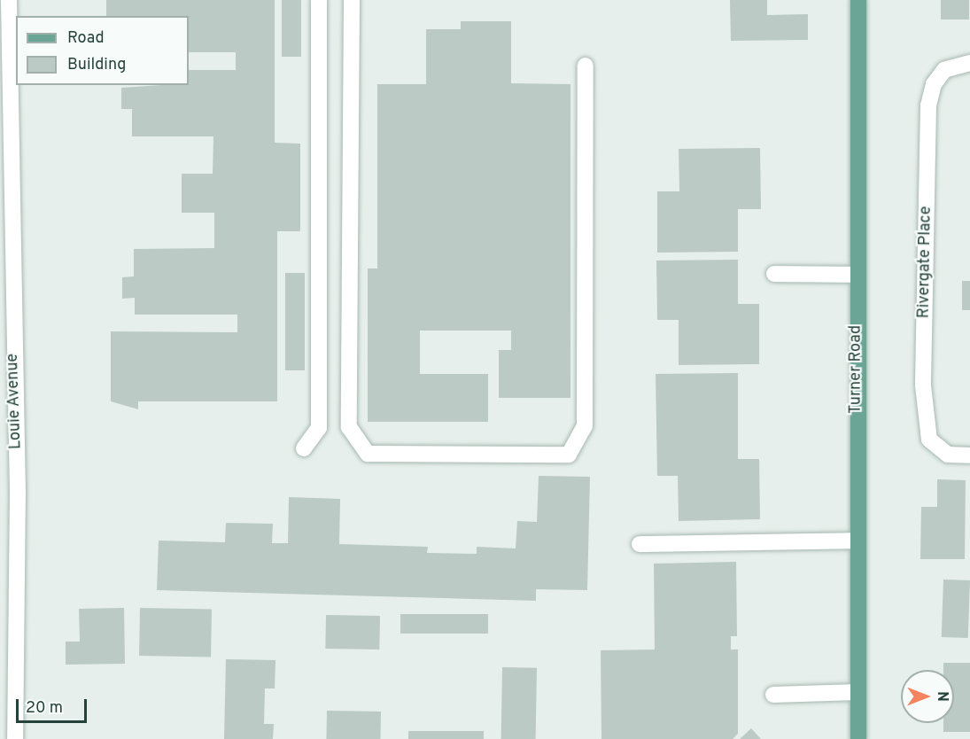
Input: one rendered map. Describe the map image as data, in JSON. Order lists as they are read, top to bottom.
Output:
{
  "streets": {
    "main road": ["Turner Road"],
    "street": ["Rivergate Place", "Louie Avenue"]
  },
  "legend": ["Road", "Building"],
  "scale_bar": "20 m",
  "north": "right"
}
